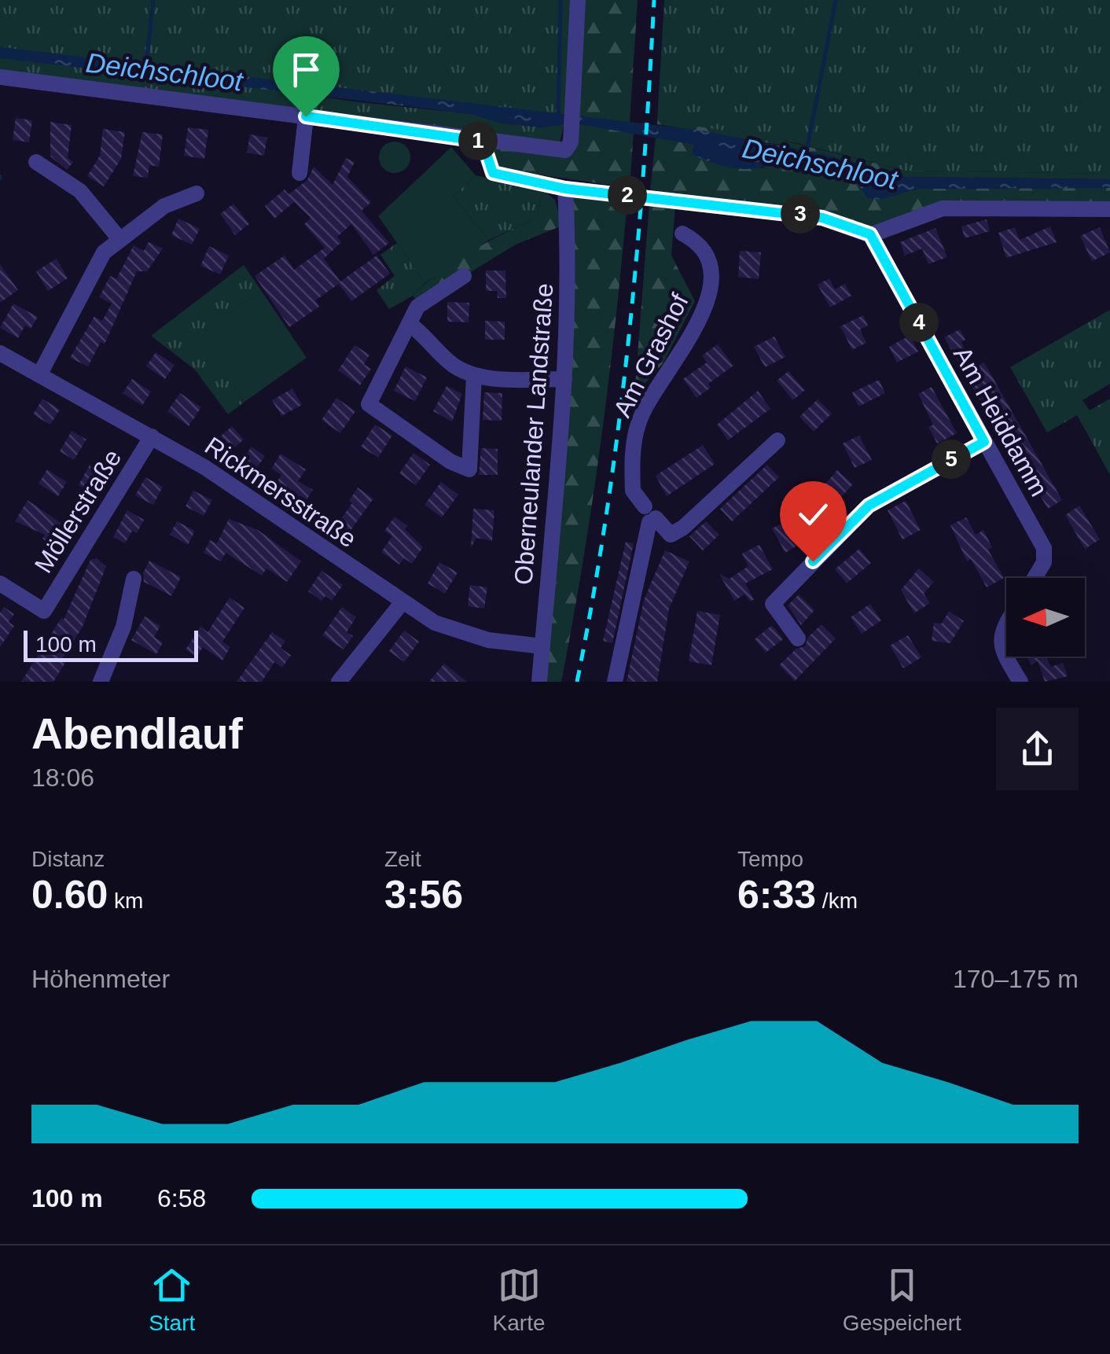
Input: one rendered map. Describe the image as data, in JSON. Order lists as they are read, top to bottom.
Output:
{
  "streets": {
    "street": [
      "Am Grashof",
      "Am Heiddamm",
      "Oberneulander Landstraße",
      "Rickmersstraße",
      "Möllerstraße"
    ]
  },
  "crossings": [
    ["Oberneulander Landstraße", "Rickmersstraße"],
    ["Rickmersstraße", "Möllerstraße"]
  ],
  "water": ["Deichschloot"],
  "scale_bar": "100 m",
  "north": "left",
  "page": {
    "pins": [
      "1",
      "2",
      "3",
      "4",
      "5"
    ],
    "scale": "100 m",
    "heading": ["Abendlauf", "18:06"],
    "stats": [
      ["Distanz", "0.60 km"],
      ["Zeit", "3:56"],
      ["Tempo", "6:33 /km"]
    ],
    "chart": ["Höhenmeter", "170–175 m"],
    "list": [
      {
        "name": "100 m",
        "note": "6:58"
      }
    ],
    "tabs": ["Start", "Karte", "Gespeichert"]
  }
}
